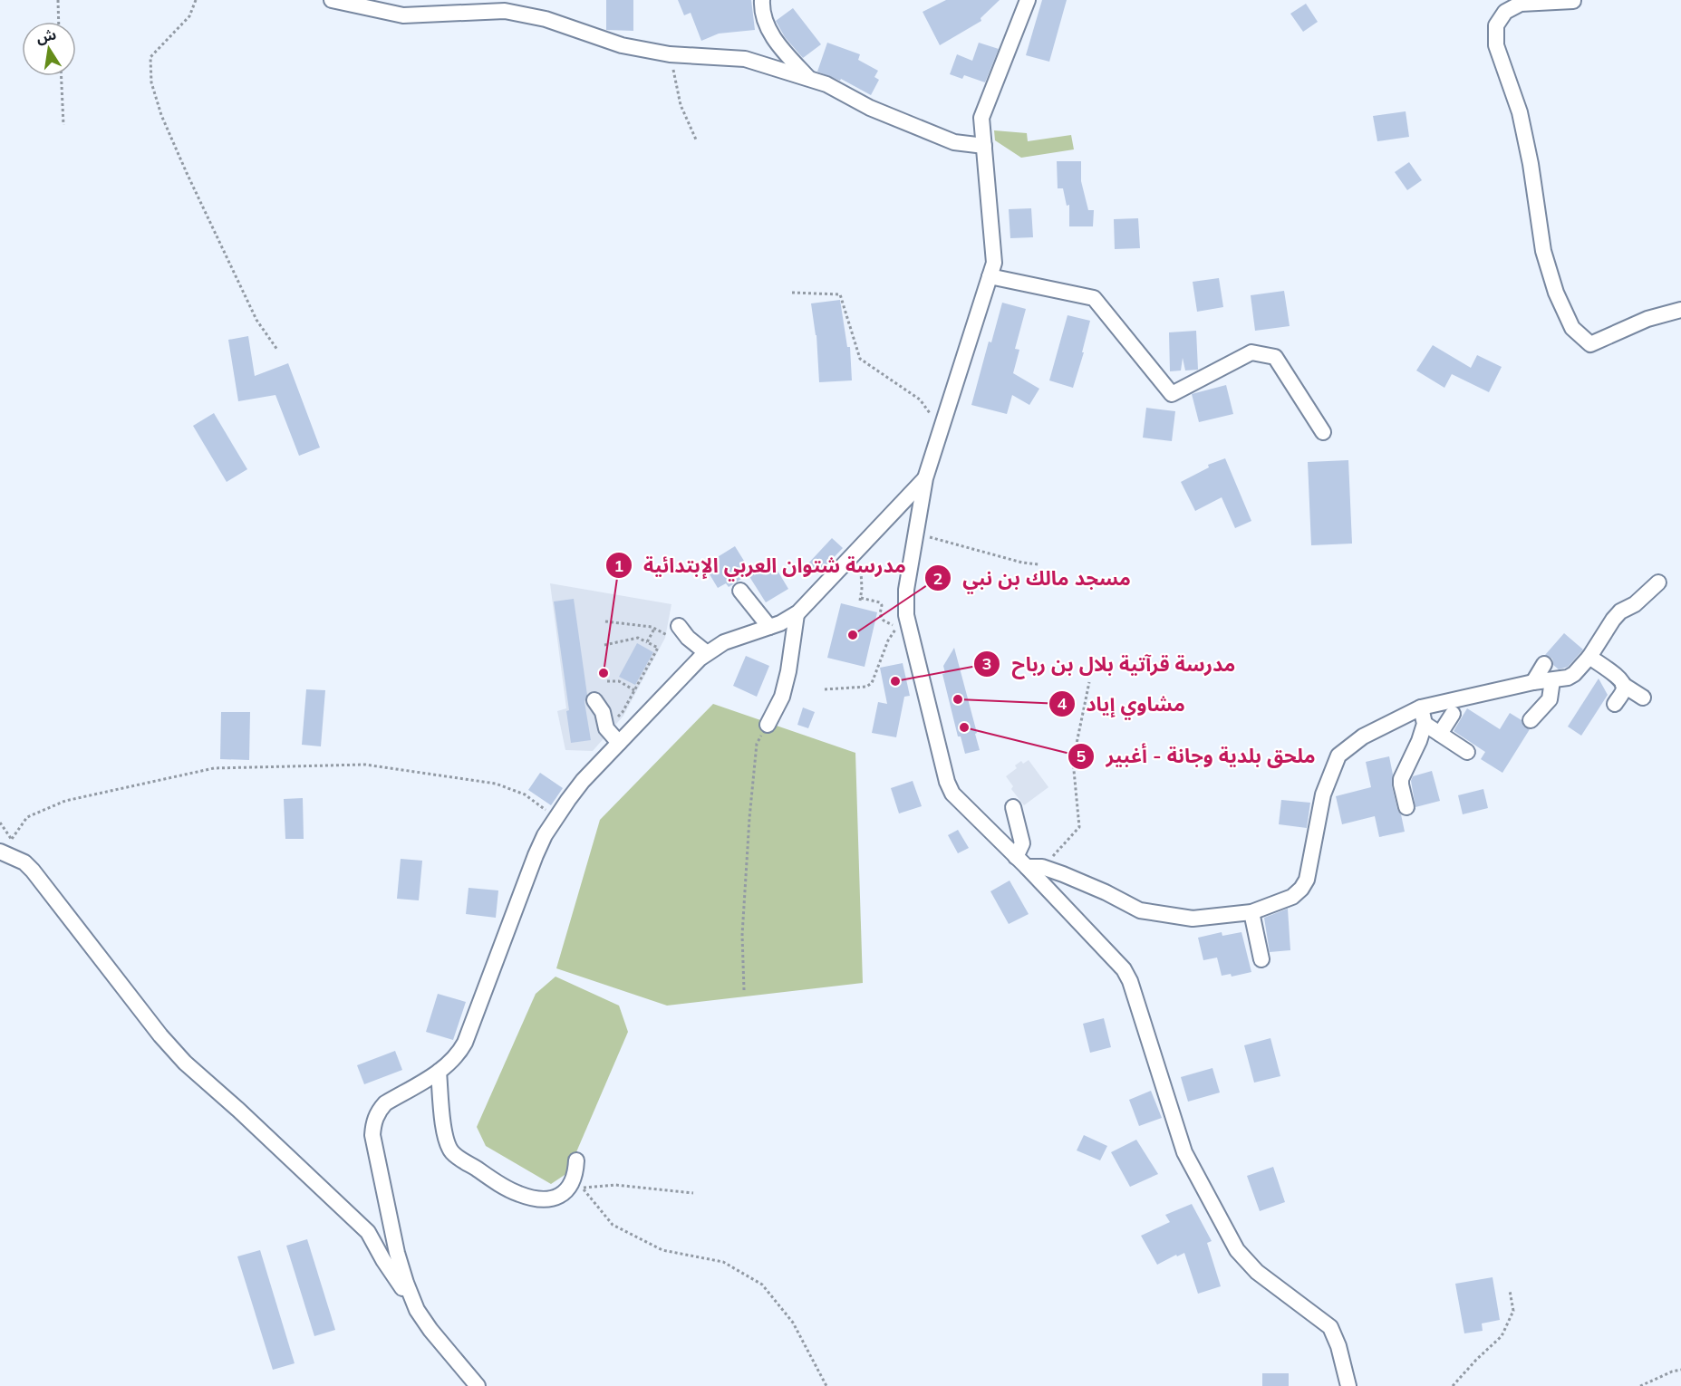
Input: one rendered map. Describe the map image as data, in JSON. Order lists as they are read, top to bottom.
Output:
{
  "places": [
    "مسجد مالك بن نبي",
    "مدرسة شتوان العربي الإبتدائية",
    "مدرسة قرآتية بلال بن رباح",
    "مشاوي إياد",
    "ملحق بلدية وجانة - أغبير"
  ],
  "north": "top"
}
